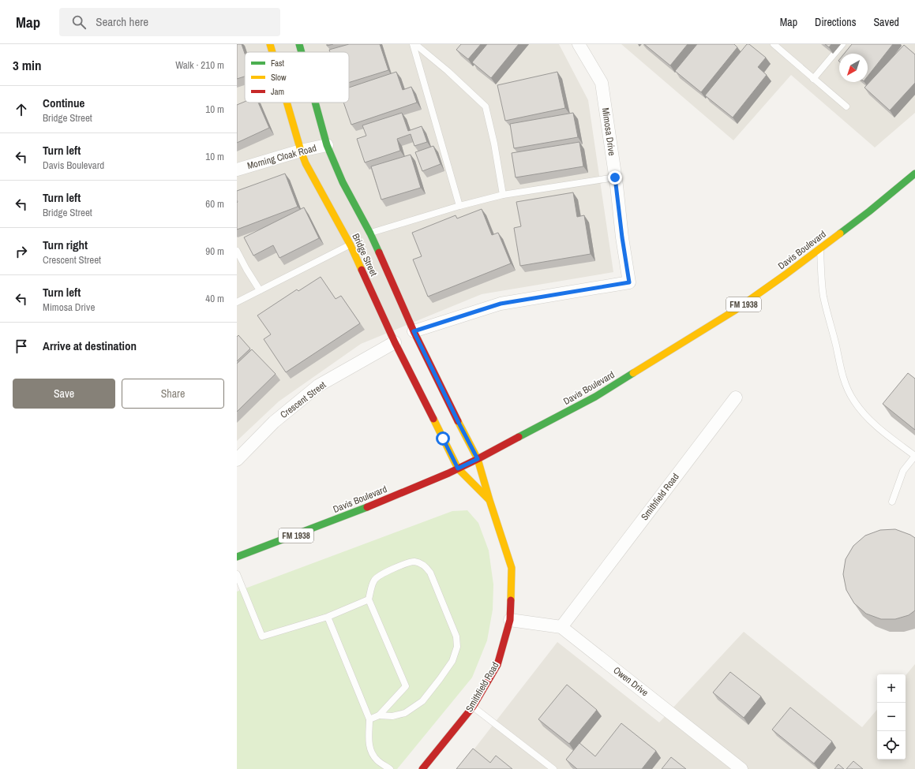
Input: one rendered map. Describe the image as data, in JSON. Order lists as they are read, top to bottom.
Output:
{
  "streets": {
    "main road": [
      "Davis Boulevard",
      "Bridge Street",
      "FM 1938",
      "Smithfield Road"
    ],
    "street": [
      "Mimosa Drive",
      "Morning Cloak Road",
      "Crescent Street",
      "Owen Drive"
    ]
  },
  "crossings": [
    ["Mimosa Drive", "Bridge Street"],
    ["Morning Cloak Road", "Bridge Street"],
    ["Davis Boulevard", "Bridge Street"],
    ["Davis Boulevard", "Smithfield Road"],
    ["Bridge Street", "Crescent Street"],
    ["Bridge Street", "Smithfield Road"],
    ["Smithfield Road", "Owen Drive"]
  ],
  "legend": ["Fast", "Slow", "Jam"],
  "north": "bottom left",
  "page": {
    "header": "Map",
    "search": "Search here",
    "nav": ["Map", "Directions", "Saved"],
    "heading": ["3 min", "Walk · 210 m"],
    "list": [
      ["Continue", "Bridge Street", "10 m"],
      ["Turn left", "Davis Boulevard", "10 m"],
      ["Turn left", "Bridge Street", "60 m"],
      ["Turn right", "Crescent Street", "90 m"],
      ["Turn left", "Mimosa Drive", "40 m"],
      "Arrive at destination"
    ],
    "buttons": ["Save", "Share"],
    "map_buttons": ["+", "−"]
  }
}
